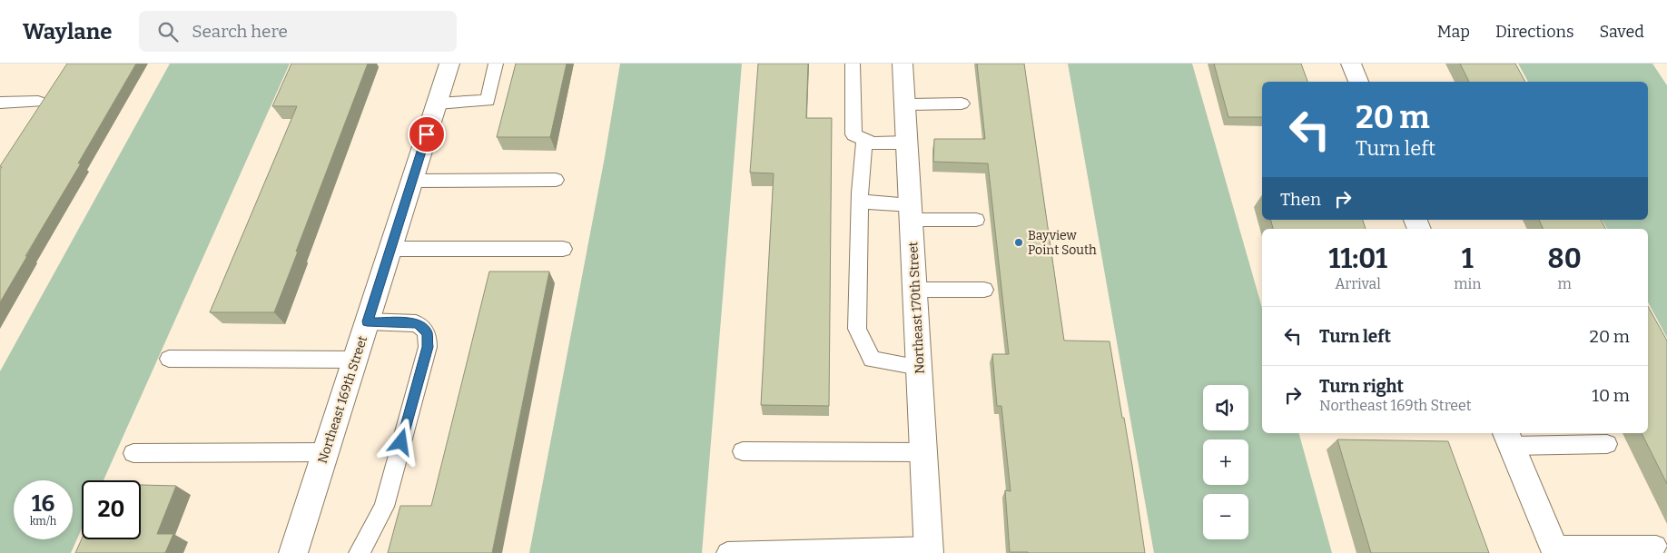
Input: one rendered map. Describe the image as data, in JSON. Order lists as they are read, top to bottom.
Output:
{
  "streets": {
    "street": ["Northeast 170th Street", "Northeast 169th Street"]
  },
  "places": ["Bayview Point South"],
  "page": {
    "header": "Waylane",
    "search": "Search here",
    "nav": ["Map", "Directions", "Saved"],
    "turn": ["20 m", "Turn left"],
    "then": "Then",
    "eta": [
      "11:01",
      "Arrival",
      "1",
      "min",
      "80",
      "m"
    ],
    "list": [
      {
        "name": "Turn left",
        "value": "20 m"
      },
      {
        "name": "Turn right",
        "note": "Northeast 169th Street",
        "value": "10 m"
      }
    ],
    "map_buttons": ["+", "−"],
    "speed": "16 km/h",
    "limit": "20"
  }
}
